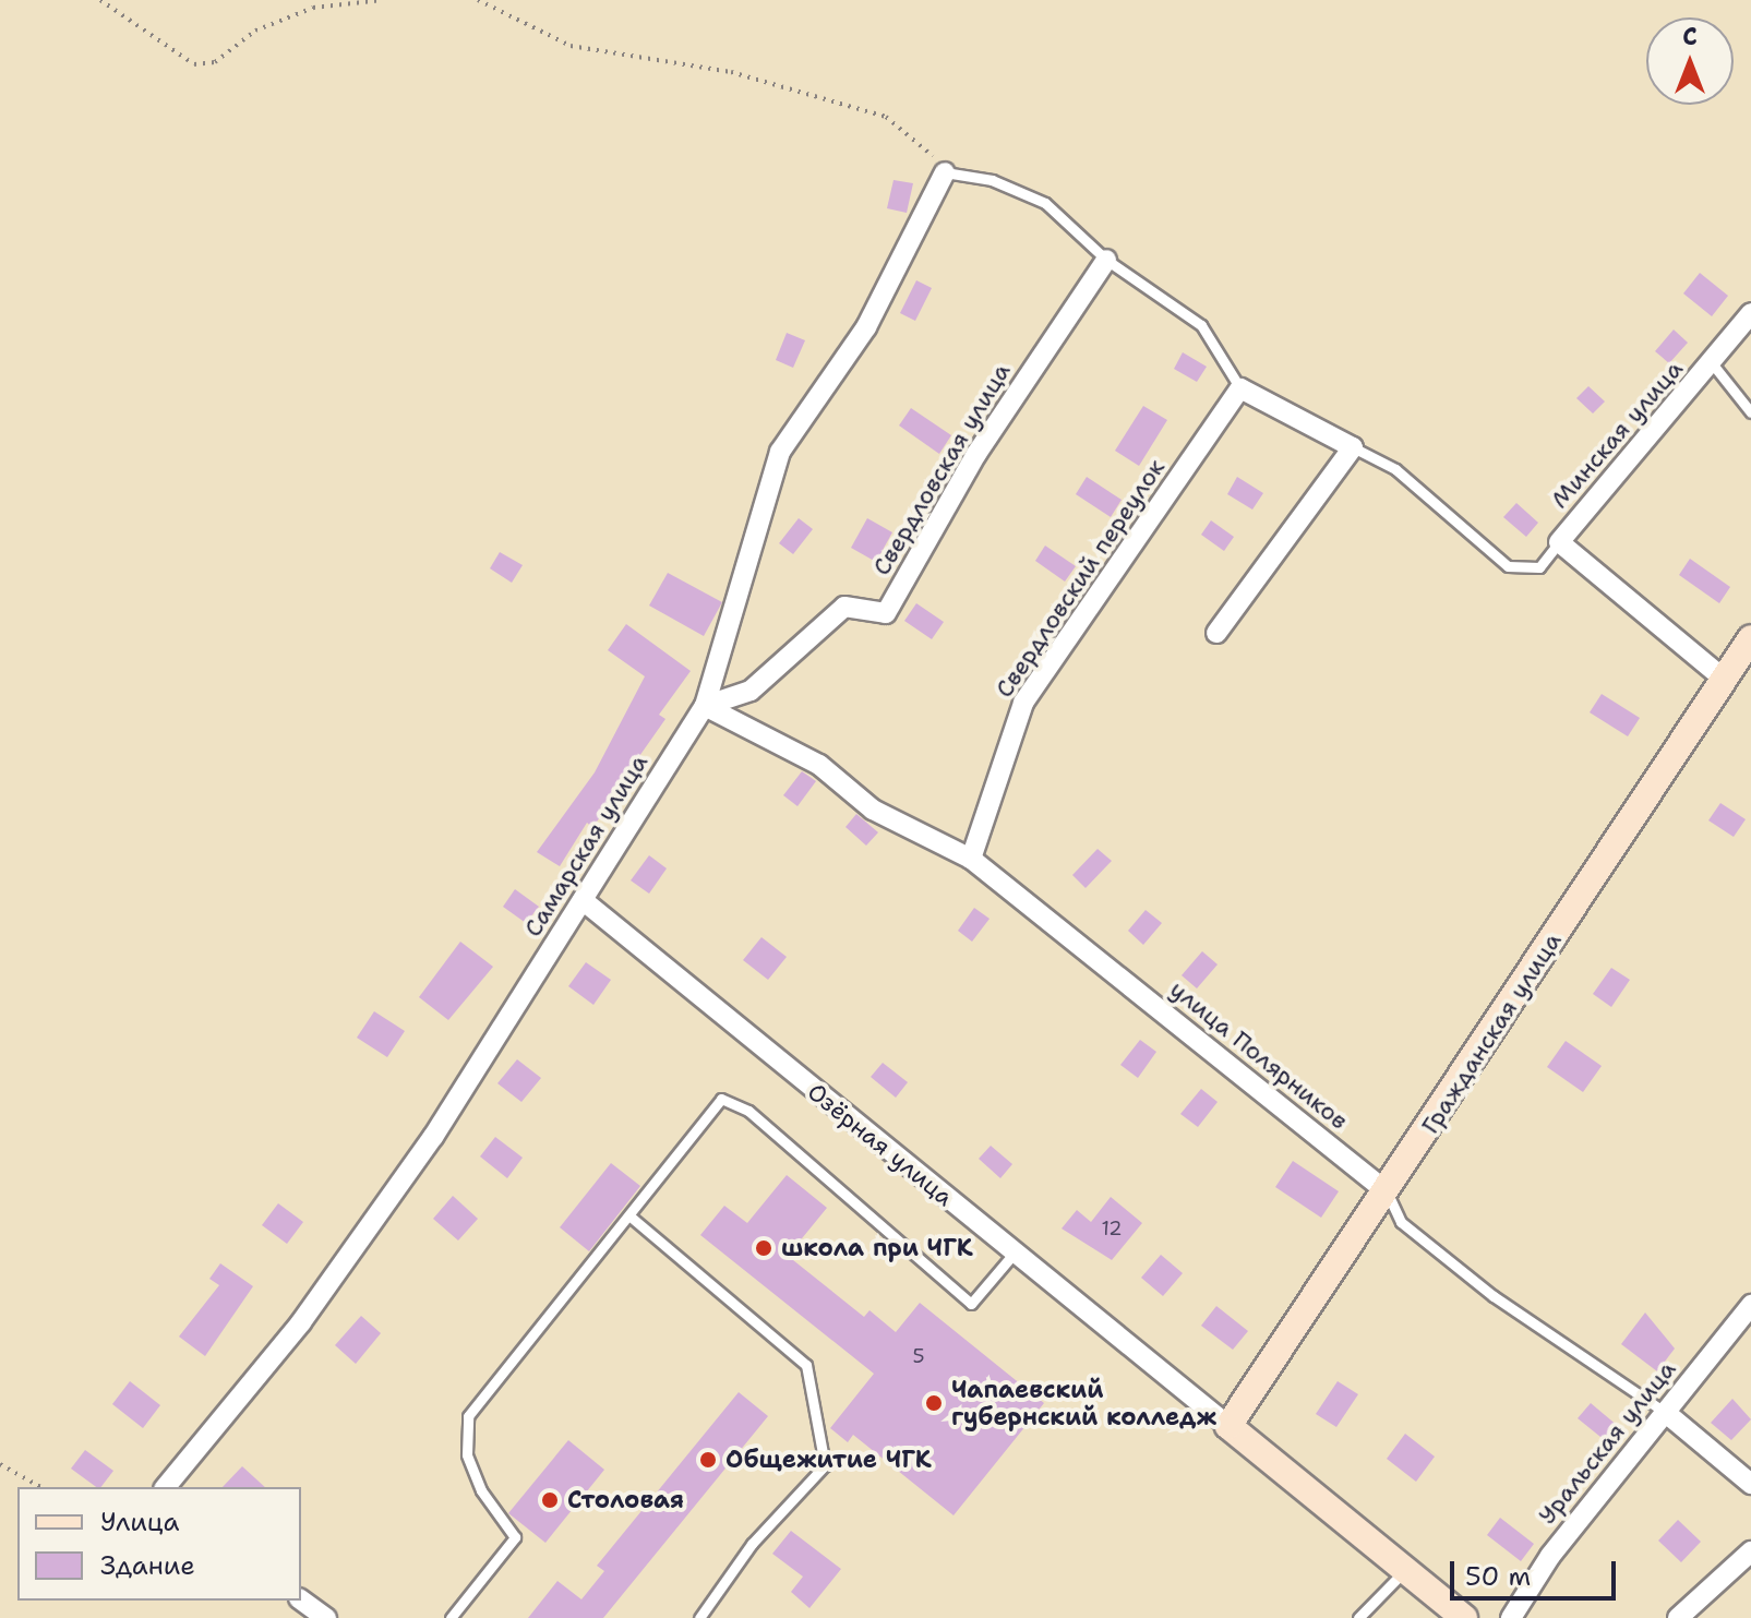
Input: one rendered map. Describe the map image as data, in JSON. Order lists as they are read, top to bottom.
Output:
{
  "streets": {
    "street": [
      "Минская улица",
      "Свердловская улица",
      "Свердловский переулок",
      "Самарская улица",
      "Гражданская улица",
      "улица Полярников",
      "Озёрная улица",
      "Уральская улица"
    ]
  },
  "crossings": [
    ["Минская улица", "Гражданская улица"],
    ["Свердловская улица", "Самарская улица"],
    ["Свердловская улица", "улица Полярников"],
    ["Свердловский переулок", "улица Полярников"],
    ["Самарская улица", "улица Полярников"],
    ["Самарская улица", "Озёрная улица"],
    ["Гражданская улица", "улица Полярников"],
    ["Гражданская улица", "Озёрная улица"],
    ["улица Полярников", "Уральская улица"]
  ],
  "places": [
    "школа при ЧГК",
    "Чапаевский губернский колледж",
    "Общежитие ЧГК",
    "Столовая"
  ],
  "house_numbers": ["12", "5"],
  "legend": ["Улица", "Здание"],
  "scale_bar": "50 m",
  "north": "top"
}
